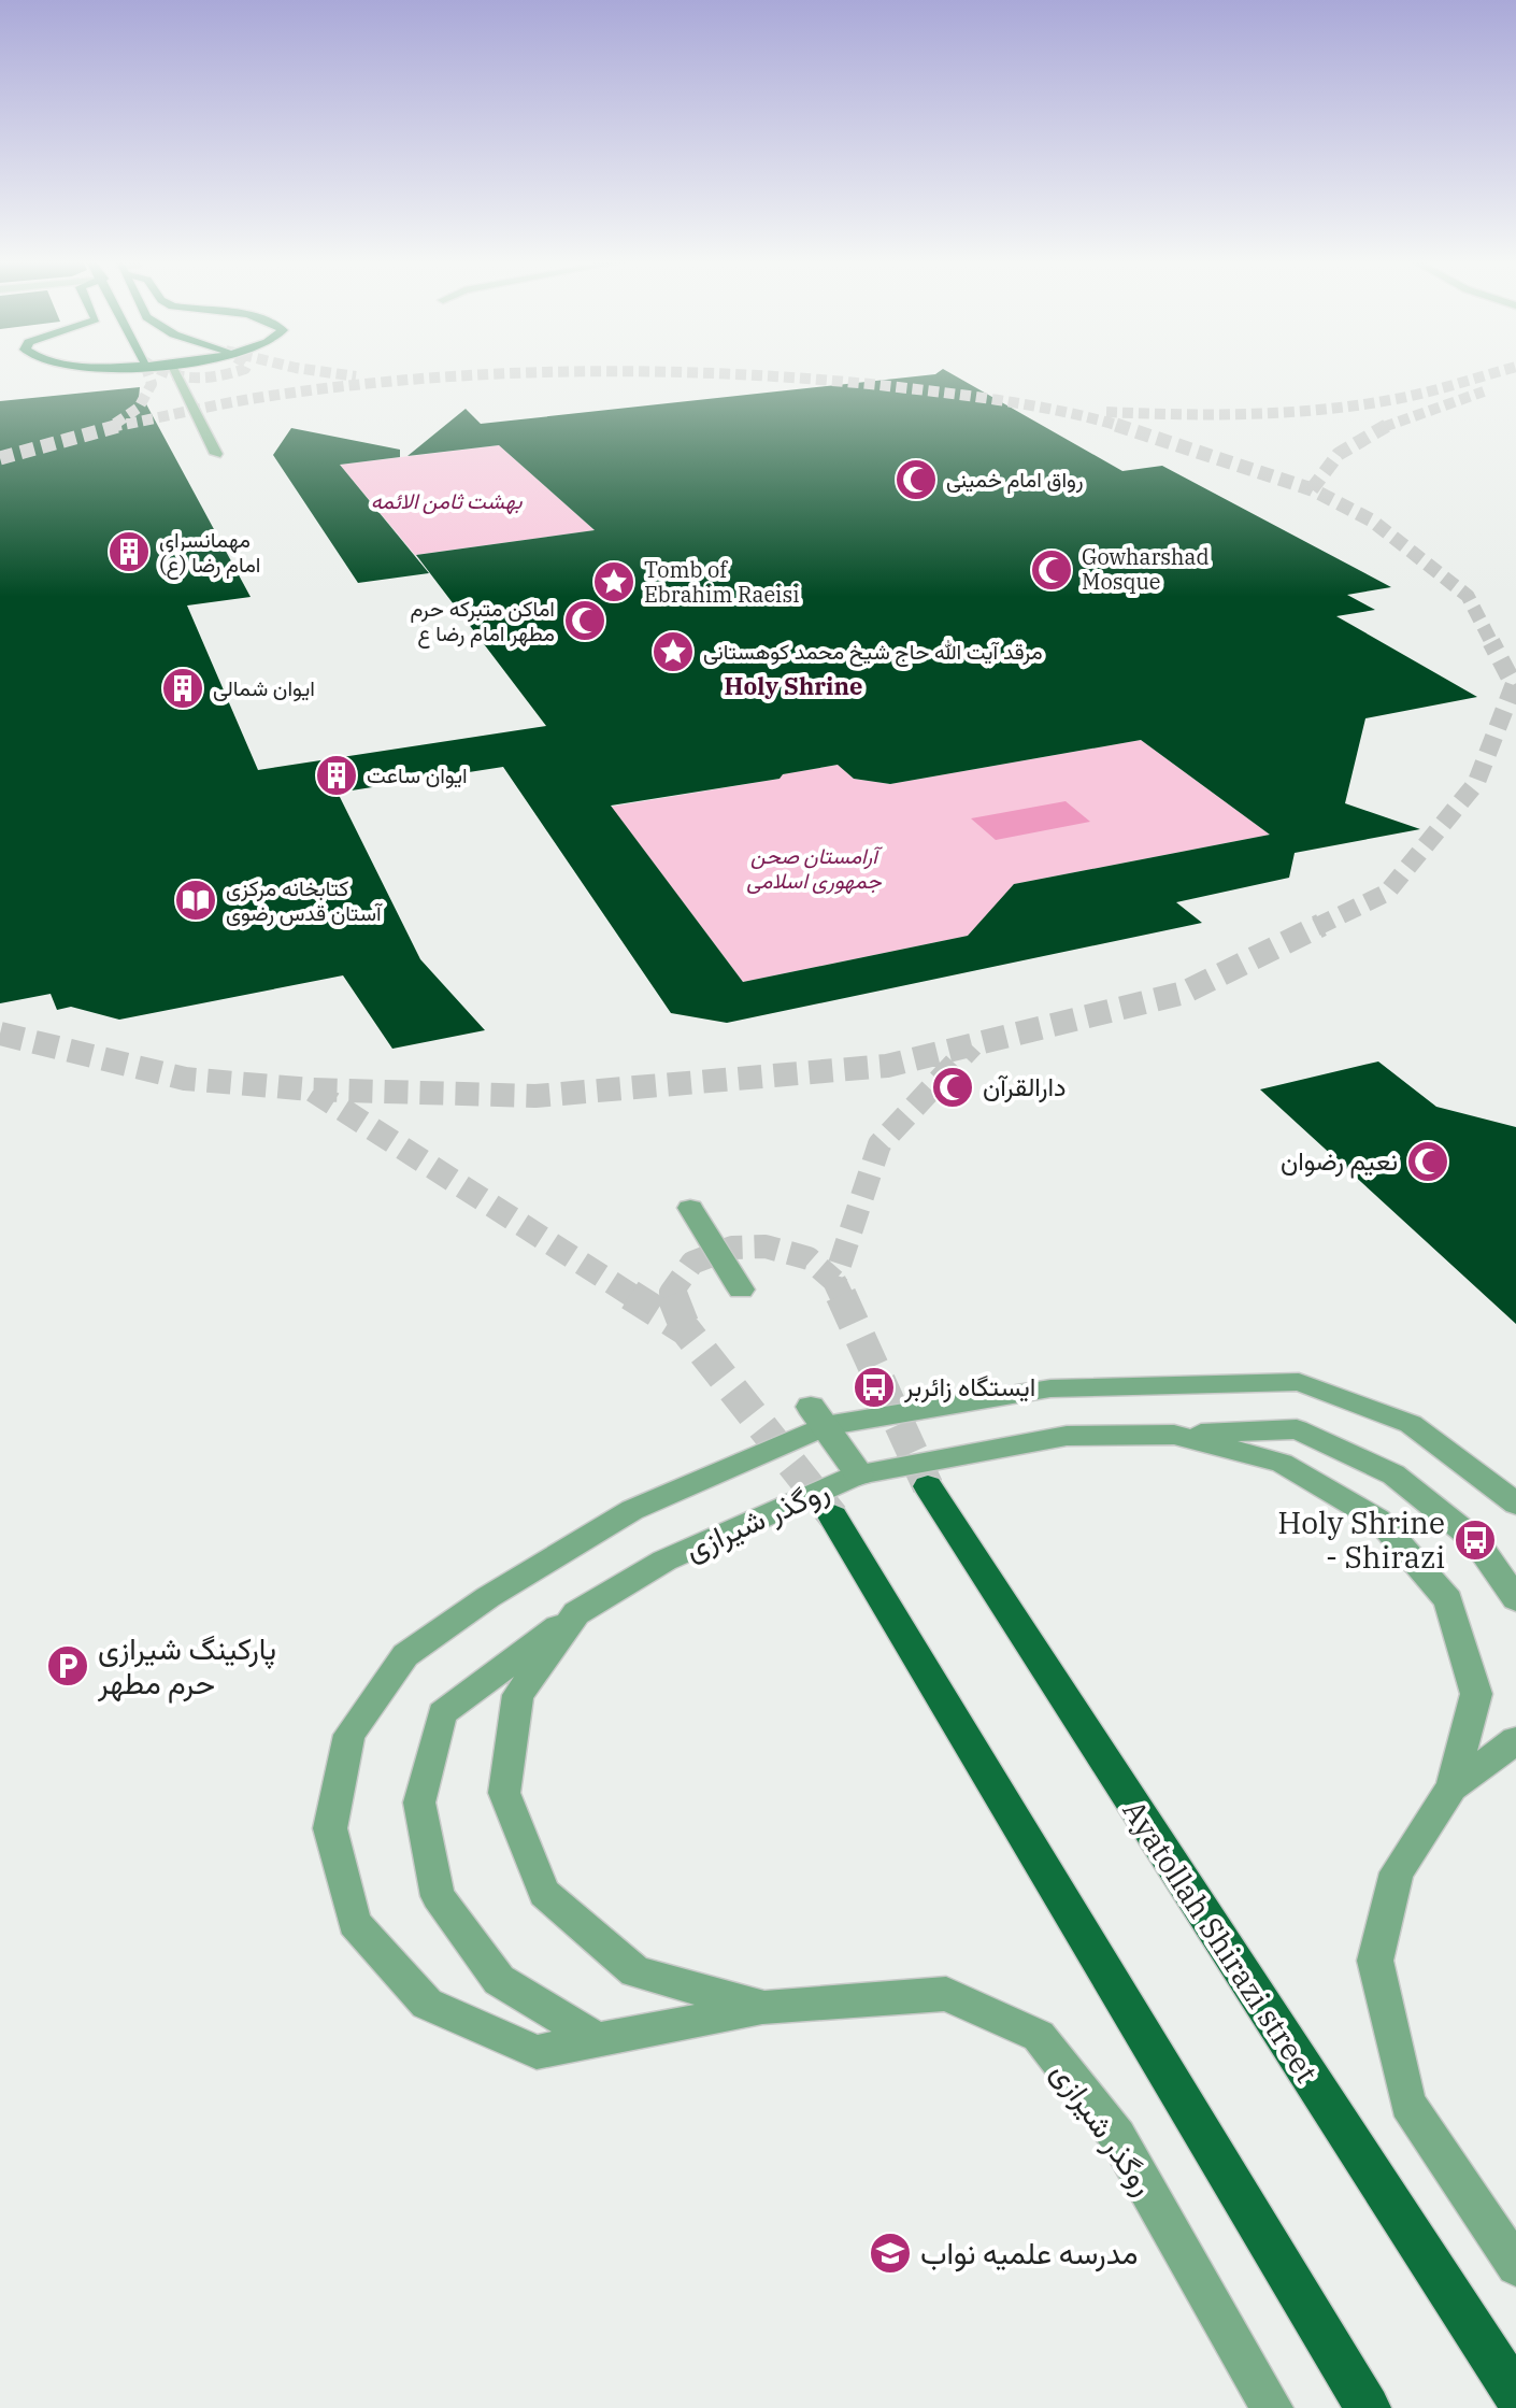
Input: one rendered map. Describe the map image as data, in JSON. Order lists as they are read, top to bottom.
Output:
{
  "streets": {
    "main road": ["Ayatollah Shirazi street"],
    "lane": ["روگذر شیرازی"]
  },
  "districts": ["Holy Shrine"],
  "parks": ["بهشت ثامن الائمه", "آرامستان صحن جمهوری اسلامی"],
  "places": {
    "mosque": [
      "رواق امام خمینی",
      "Gowharshad Mosque",
      "اماکن متبرکه حرم مطهر امام رضا ع",
      "دارالقرآن",
      "نعیم رضوان"
    ],
    "building": ["مهمانسرای امام رضا (ع)", "ایوان شمالی", "ایوان ساعت"],
    "place": ["Tomb of Ebrahim Raeisi", "مرقد آیت الله حاج شیخ محمد کوهستانی"],
    "library": ["کتابخانه مرکزی آستان قدس رضوی"],
    "bus stop": ["ایستگاه زائربر", "Holy Shrine - Shirazi"],
    "parking": ["پارکینگ شیرازی حرم مطهر"],
    "school or university": ["مدرسه علمیه نواب"]
  }
}
